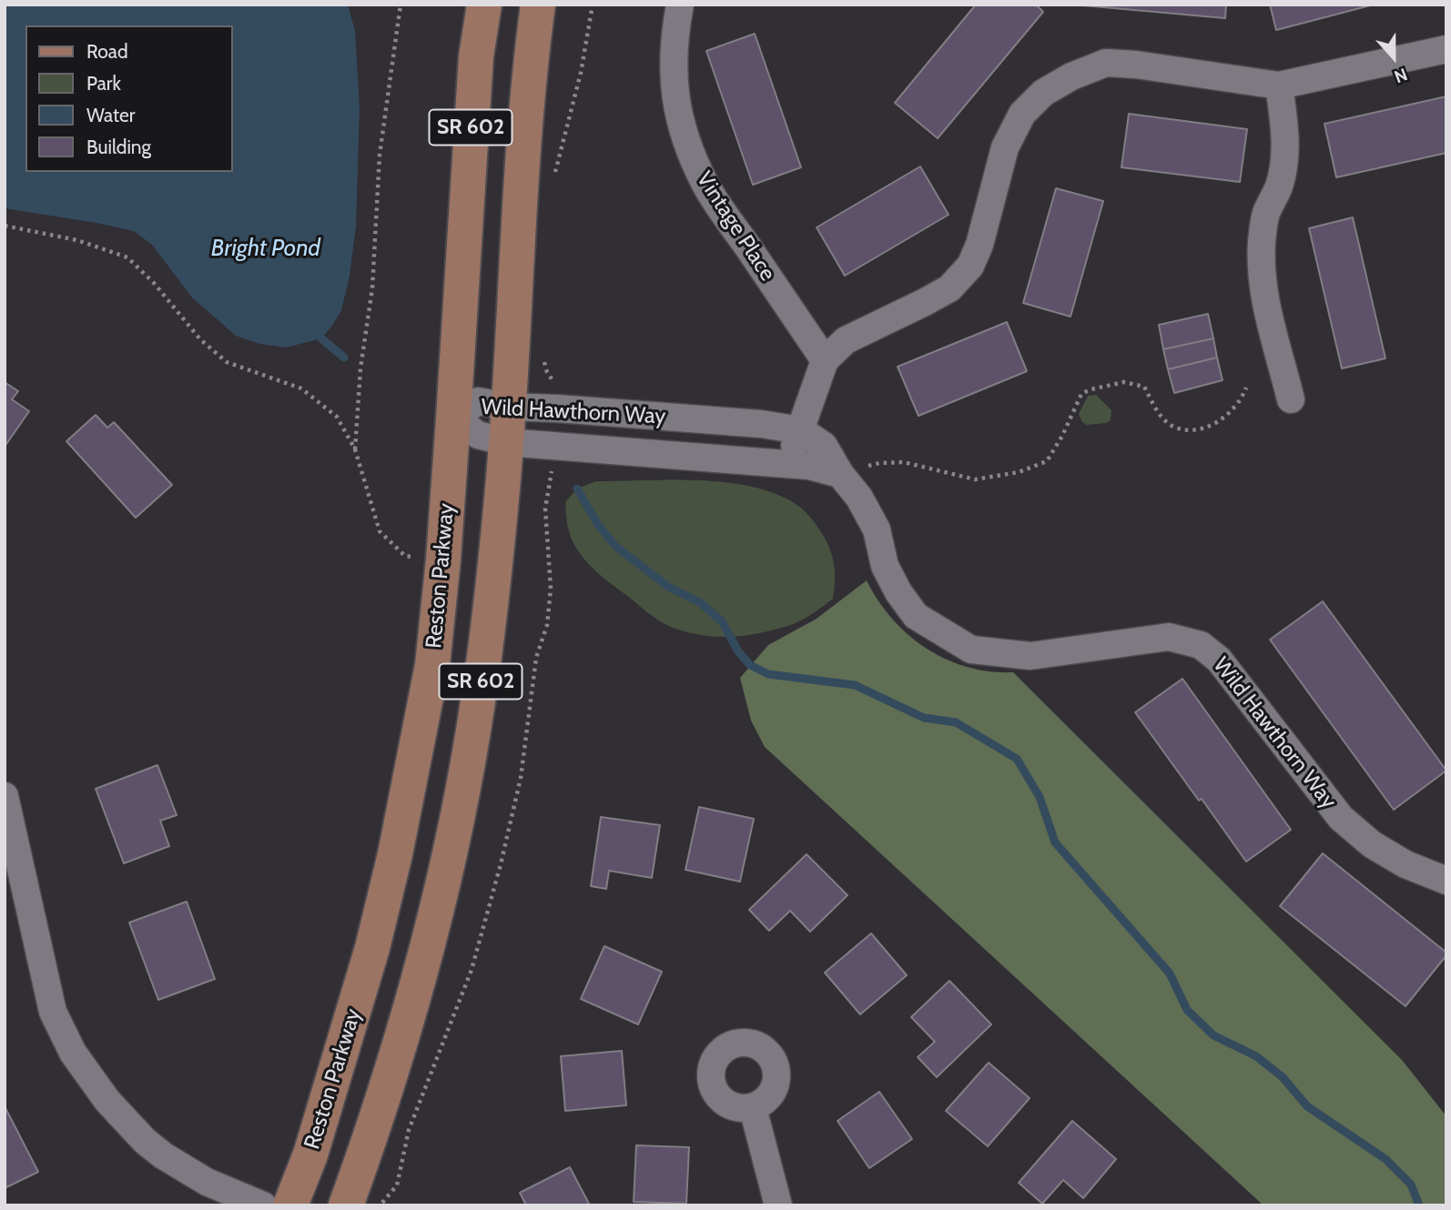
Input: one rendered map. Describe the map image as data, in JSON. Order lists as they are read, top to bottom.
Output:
{
  "streets": {
    "main road": ["SR 602", "Reston Parkway"],
    "street": ["Vintage Place", "Wild Hawthorn Way"]
  },
  "crossings": [
    ["SR 602", "Wild Hawthorn Way"],
    ["Wild Hawthorn Way", "Reston Parkway"]
  ],
  "water": ["Bright Pond"],
  "legend": [
    "Road",
    "Park",
    "Water",
    "Building"
  ],
  "north": "bottom"
}
